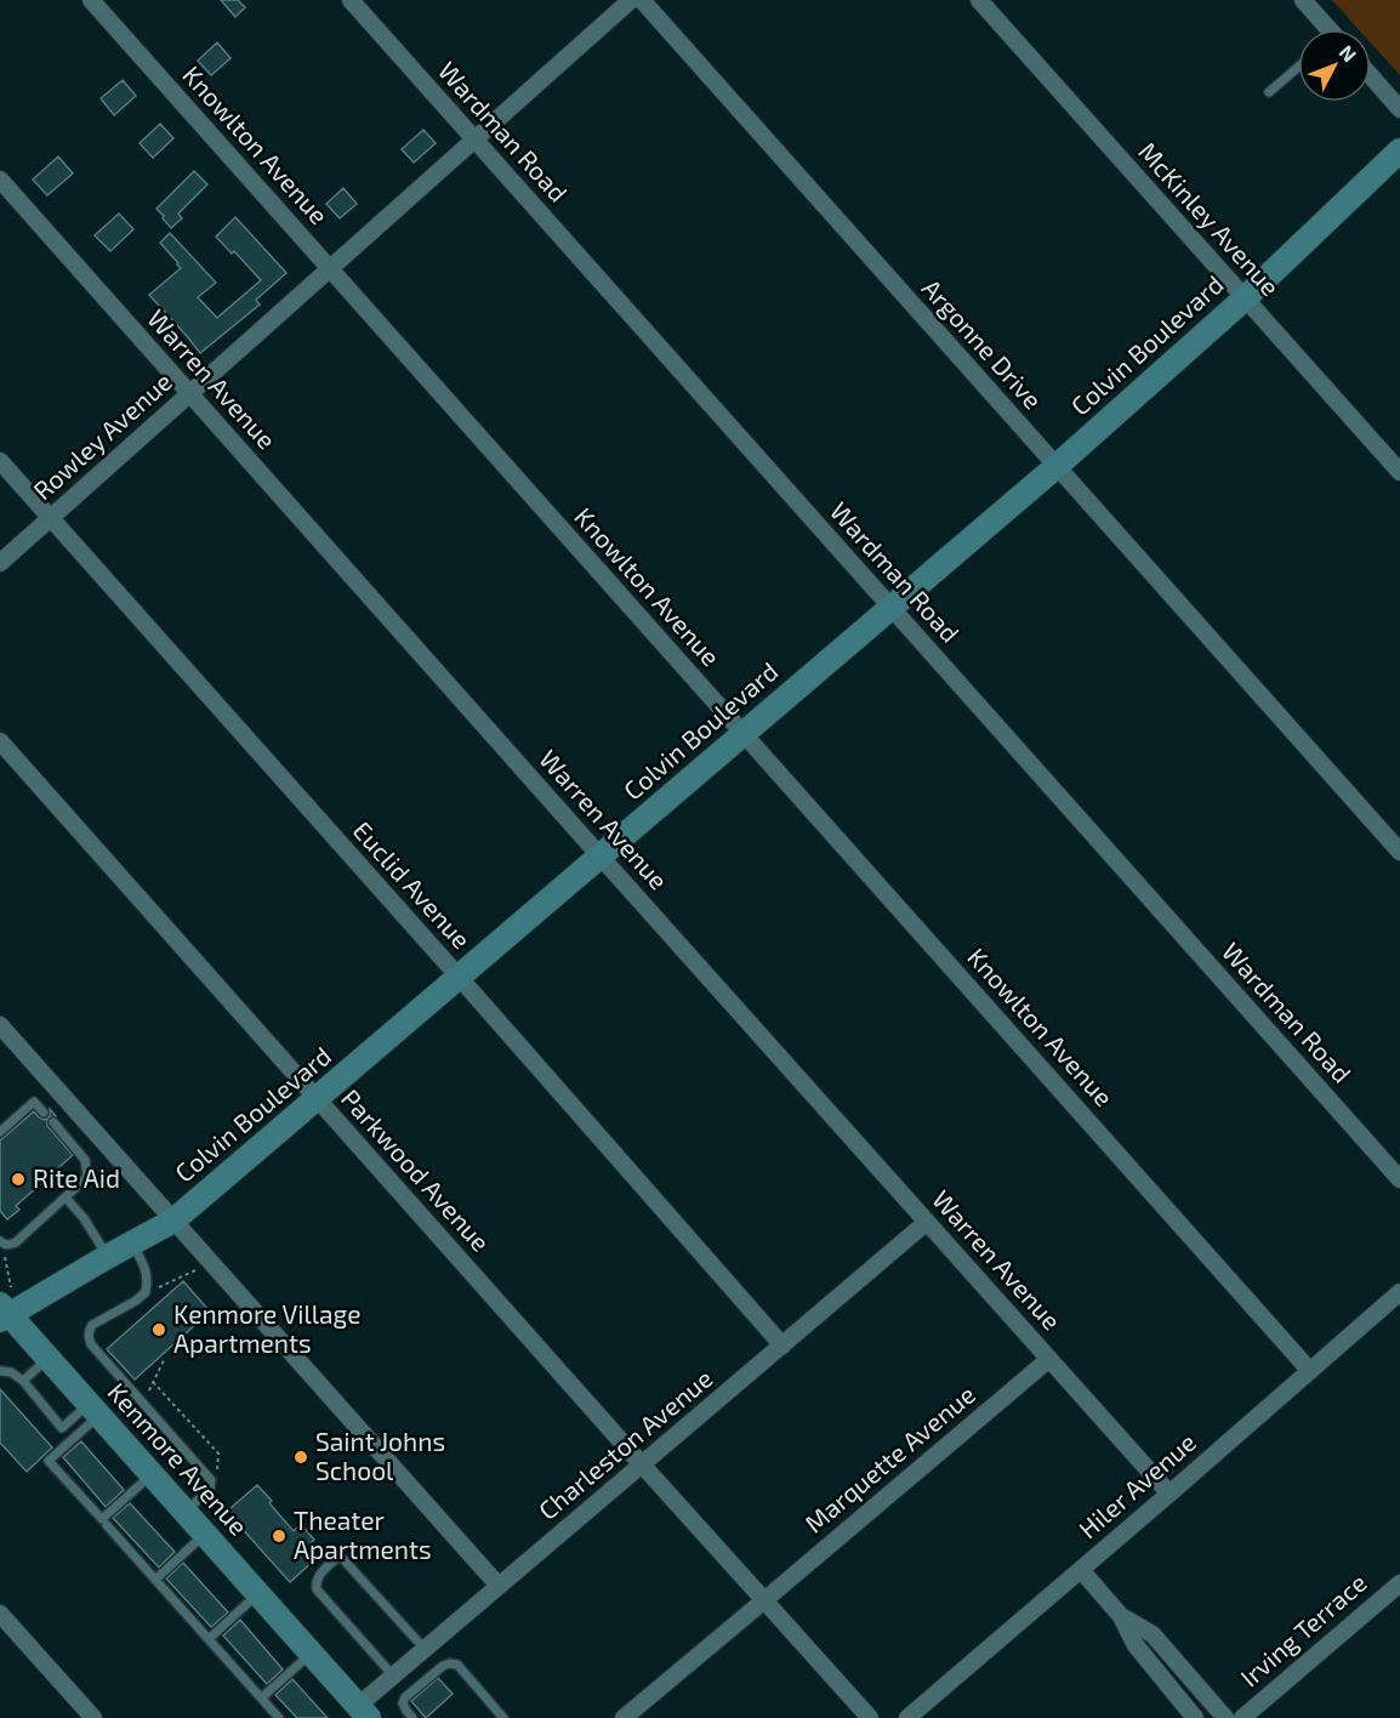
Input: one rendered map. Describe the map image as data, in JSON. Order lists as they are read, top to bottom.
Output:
{
  "streets": {
    "street": [
      "Wardman Road",
      "Knowlton Avenue",
      "McKinley Avenue",
      "Argonne Drive",
      "Colvin Boulevard",
      "Warren Avenue",
      "Rowley Avenue",
      "Euclid Avenue",
      "Parkwood Avenue",
      "Charleston Avenue",
      "Kenmore Avenue",
      "Marquette Avenue",
      "Hiler Avenue",
      "Irving Terrace"
    ]
  },
  "crossings": [
    ["Wardman Road", "Colvin Boulevard"],
    ["Wardman Road", "Rowley Avenue"],
    ["Knowlton Avenue", "Colvin Boulevard"],
    ["Knowlton Avenue", "Rowley Avenue"],
    ["Knowlton Avenue", "Hiler Avenue"],
    ["McKinley Avenue", "Colvin Boulevard"],
    ["Argonne Drive", "Colvin Boulevard"],
    ["Colvin Boulevard", "Warren Avenue"],
    ["Colvin Boulevard", "Euclid Avenue"],
    ["Colvin Boulevard", "Parkwood Avenue"],
    ["Colvin Boulevard", "Kenmore Avenue"],
    ["Warren Avenue", "Rowley Avenue"],
    ["Warren Avenue", "Charleston Avenue"],
    ["Warren Avenue", "Marquette Avenue"],
    ["Warren Avenue", "Hiler Avenue"],
    ["Rowley Avenue", "Euclid Avenue"],
    ["Euclid Avenue", "Charleston Avenue"],
    ["Parkwood Avenue", "Charleston Avenue"],
    ["Parkwood Avenue", "Marquette Avenue"],
    ["Charleston Avenue", "Kenmore Avenue"]
  ],
  "places": [
    "Rite Aid",
    "Kenmore Village Apartments",
    "Saint Johns School",
    "Theater Apartments"
  ],
  "north": "top right"
}
